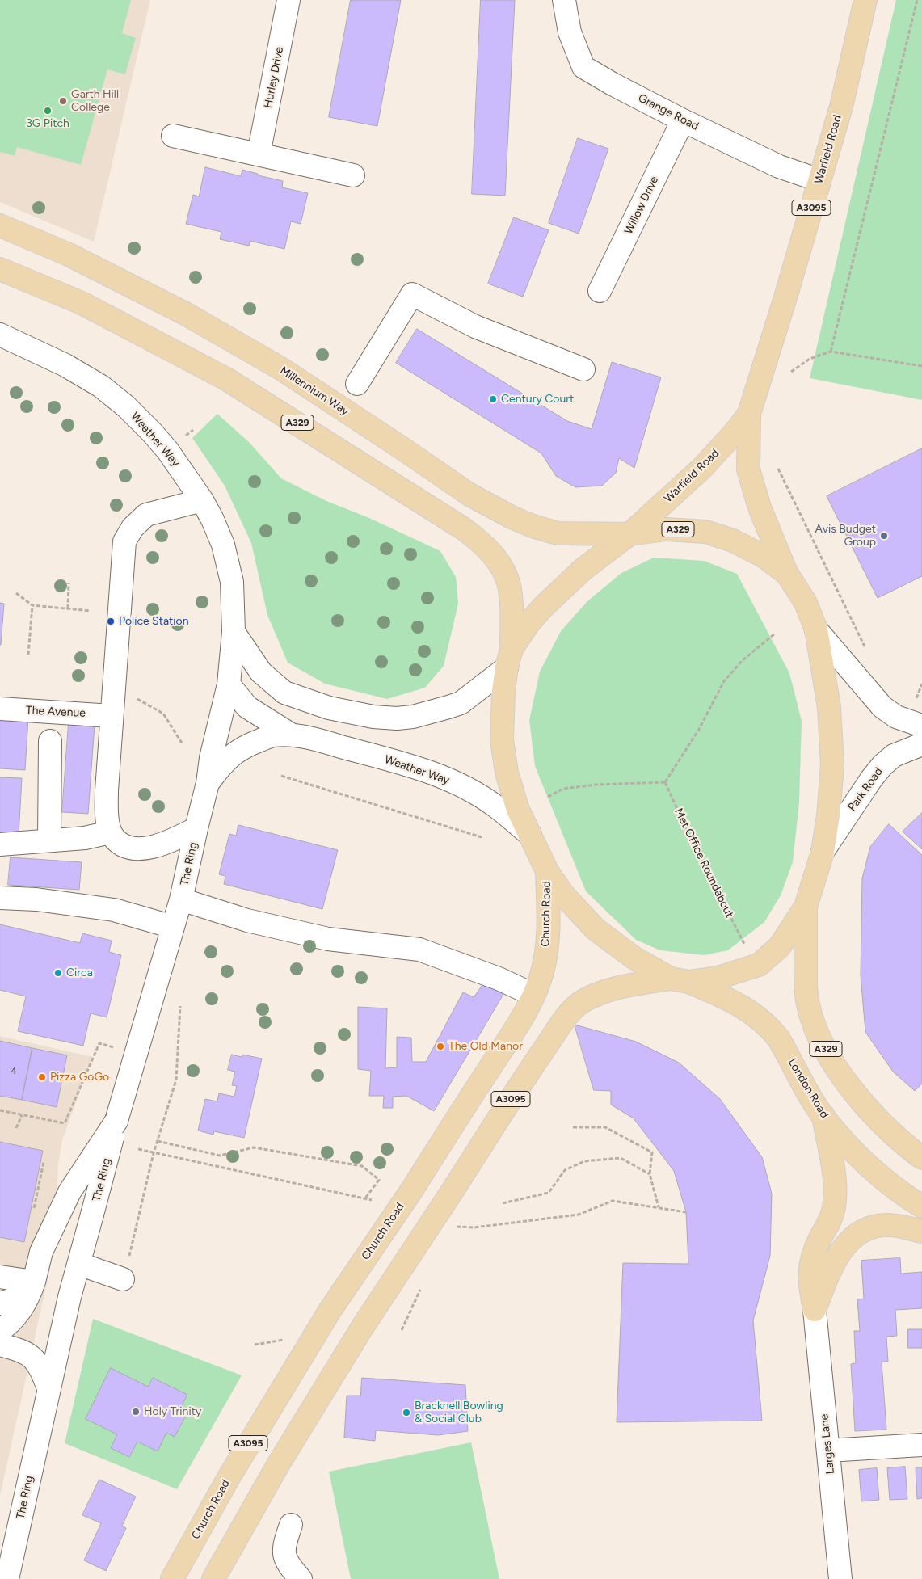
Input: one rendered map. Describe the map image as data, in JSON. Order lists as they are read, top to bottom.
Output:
{
  "streets": {
    "main road": [
      "Warfield Road",
      "A3095",
      "Millennium Way",
      "A329",
      "Church Road",
      "London Road"
    ],
    "street": [
      "Hurley Drive",
      "Grange Road",
      "Willow Drive",
      "Weather Way",
      "The Avenue",
      "Park Road",
      "The Ring",
      "Larges Lane"
    ],
    "path": ["Met Office Roundabout"]
  },
  "crossings": [
    ["Grange Road", "Warfield Road"],
    ["Grange Road", "Willow Drive"],
    ["Warfield Road", "Millennium Way"],
    ["Warfield Road", "A329"],
    ["A3095", "A329"],
    ["A3095", "London Road"],
    ["Millennium Way", "A329"],
    ["A329", "Weather Way"],
    ["A329", "Park Road"],
    ["A329", "Church Road"],
    ["A329", "London Road"],
    ["Weather Way", "The Ring"]
  ],
  "places": [
    "Garth Hill College",
    "3G Pitch",
    "Century Court",
    "Avis Budget Group",
    "Police Station",
    "Circa",
    "The Old Manor",
    "Pizza GoGo",
    "Holy Trinity",
    "Bracknell Bowling & Social Club"
  ],
  "house_numbers": ["4"]
}
